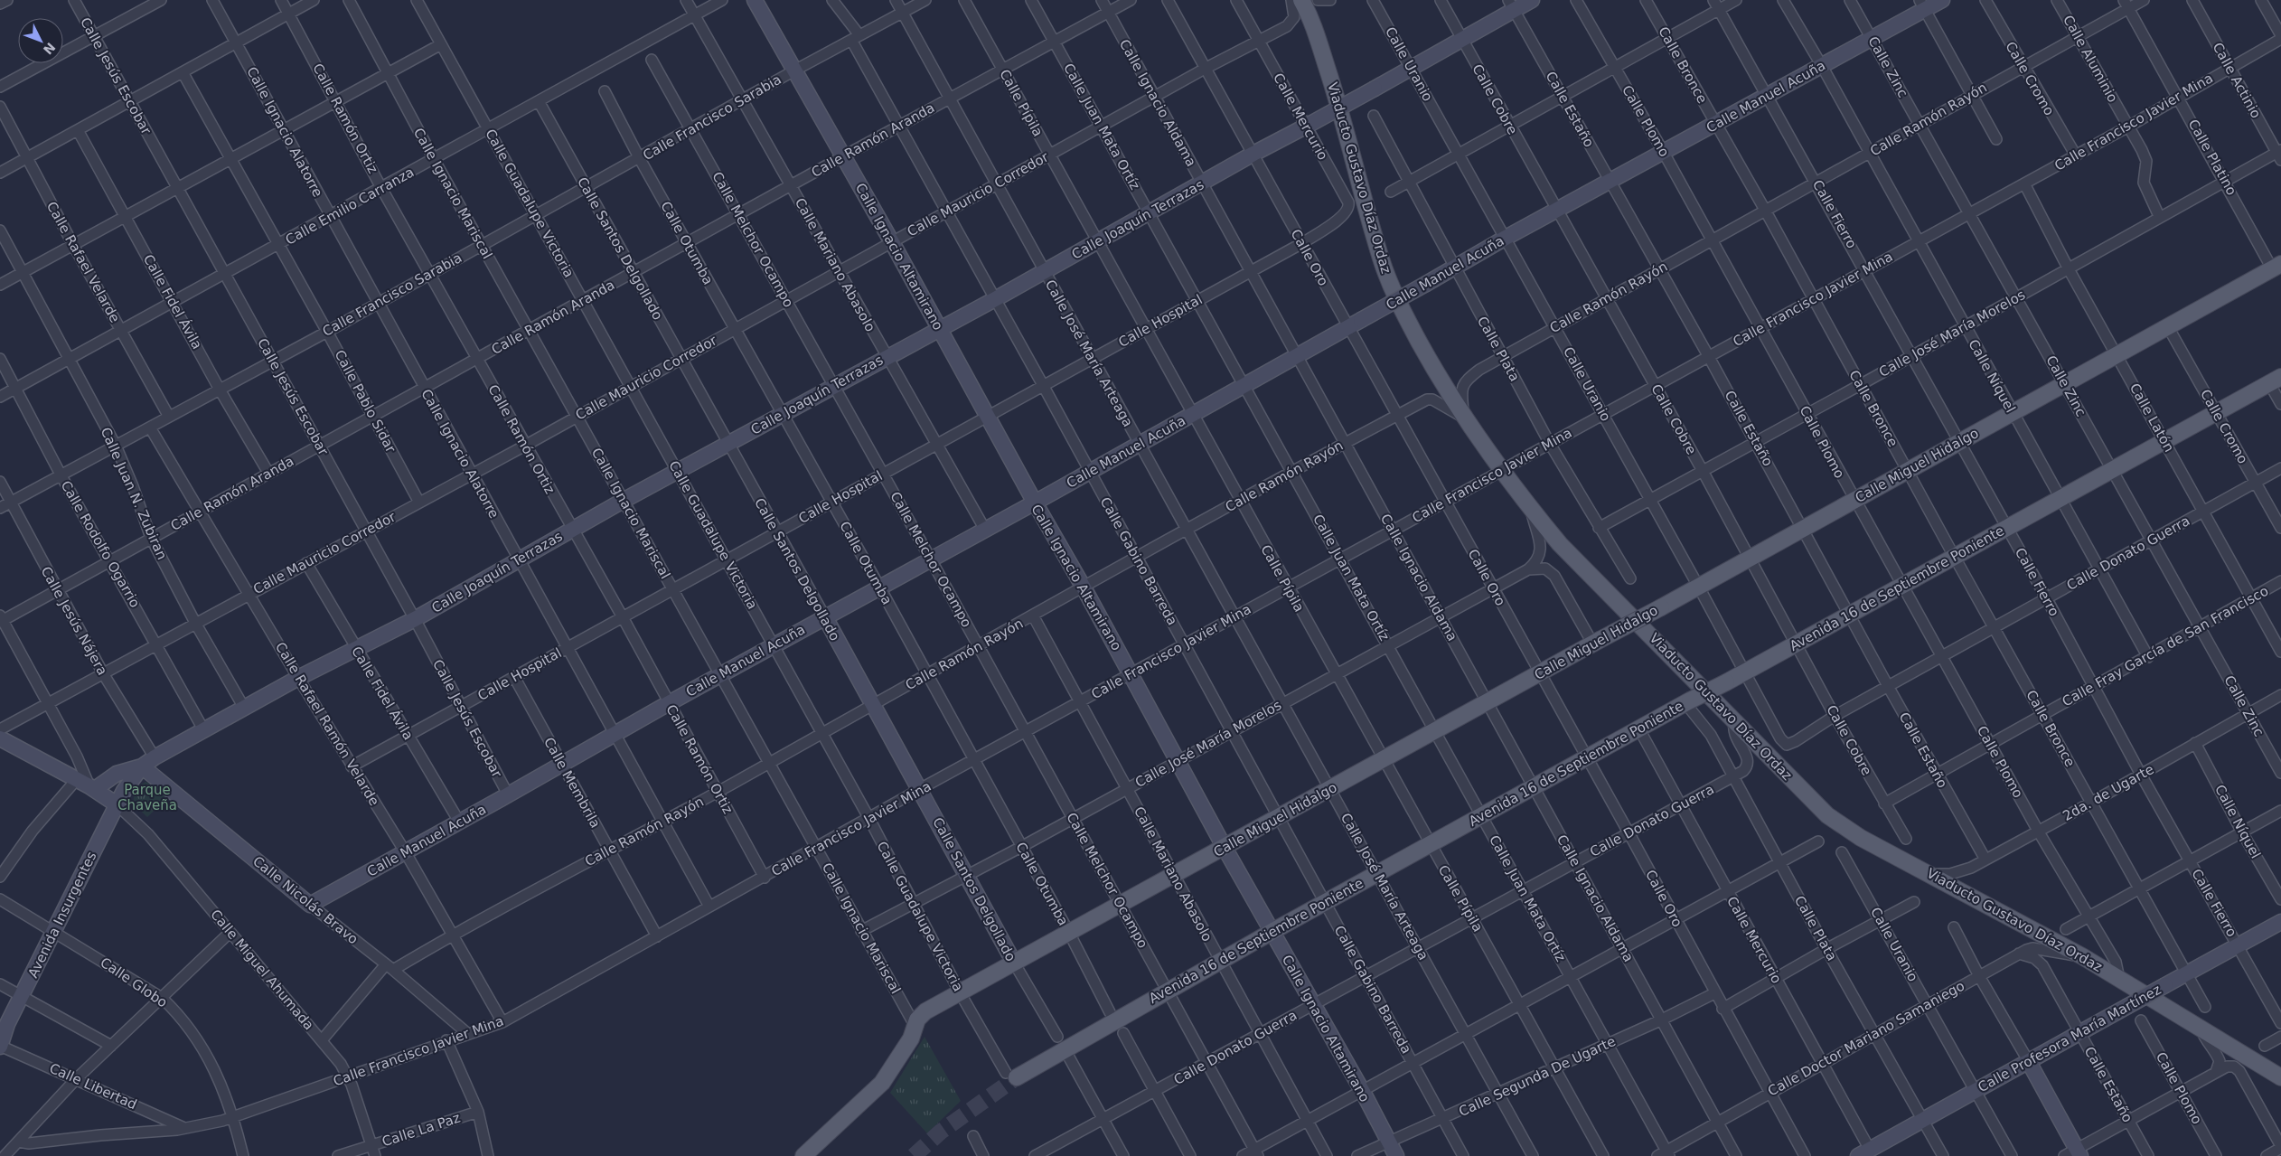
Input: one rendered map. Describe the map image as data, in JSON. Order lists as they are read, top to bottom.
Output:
{
  "streets": {
    "main road": ["Viaducto Gustavo Díaz Ordaz", "Calle Miguel Hidalgo", "Avenida 16 de Septiembre Poniente"],
    "street": [
      "Calle Aluminio",
      "Calle Uranio",
      "Calle Bronce",
      "Calle Zinc",
      "Calle Jesús Escobar",
      "Calle Cromo",
      "Calle Actinio",
      "Calle Manuel Acuña",
      "Calle Cobre",
      "Calle Pípila",
      "Calle Ignacio Aldama",
      "Calle Estaño",
      "Calle Mercurio",
      "Calle Francisco Sarabia",
      "Calle Ramón Ortiz",
      "Calle Ramón Rayón",
      "Calle Plomo",
      "Calle Francisco Javier Mina",
      "Calle Juan Mata Ortíz",
      "Calle Ignacio Alatorre",
      "Calle Ramón Aranda",
      "Calle Platino",
      "Calle Ignacio Mariscal",
      "Calle Mauricio Corredor",
      "Calle Guadalupe Victoria",
      "Calle Emilio Carranza",
      "Calle Fierro",
      "Calle Joaquín Terrazas",
      "Calle Melchor Ocampo",
      "Calle Otumba",
      "Calle Santos Delgollado",
      "Calle Ignacio Altamirano",
      "Calle Oro",
      "Calle Rafael Velarde",
      "Calle Mariano Abasolo",
      "Calle Fidel Ávila",
      "Calle Hospital",
      "Calle José María Morelos",
      "Calle Plata",
      "Calle José María Arteaga",
      "Calle Níquel",
      "Calle Pablo Sidar",
      "Calle Latón",
      "Calle Juan N. Zubiran",
      "Calle Rodolfo Ogarrio",
      "Calle Donato Guerra",
      "Calle Gabino Barreda",
      "Calle Jesús Nájera",
      "Calle Fray García de San Francisco",
      "Calle Rafael Ramón Velarde",
      "Calle Membrila",
      "2da. de Ugarte",
      "Calle Nicolás Bravo",
      "Avenida Insurgentes",
      "Calle Miguel Ahumada",
      "Calle Globo",
      "Calle Doctor Mariano Samaniego",
      "Calle Profesora María Martínez",
      "Calle Segunda De Ugarte",
      "Calle Libertad",
      "Calle La Paz"
    ]
  },
  "crossings": [
    ["Calle Aluminio", "Calle Ramón Rayón"],
    ["Calle Aluminio", "Calle Francisco Javier Mina"],
    ["Calle Aluminio", "Calle José María Morelos"],
    ["Calle Uranio", "Calle Manuel Acuña"],
    ["Calle Uranio", "Calle Ramón Rayón"],
    ["Calle Uranio", "Calle Francisco Javier Mina"],
    ["Calle Uranio", "Calle Joaquín Terrazas"],
    ["Calle Uranio", "Calle José María Morelos"],
    ["Calle Uranio", "Calle Miguel Hidalgo"],
    ["Calle Uranio", "Calle Donato Guerra"],
    ["Calle Uranio", "Avenida 16 de Septiembre Poniente"],
    ["Calle Uranio", "Calle Doctor Mariano Samaniego"],
    ["Calle Uranio", "Calle Profesora María Martínez"],
    ["Calle Bronce", "Calle Manuel Acuña"],
    ["Calle Bronce", "Calle Ramón Rayón"],
    ["Calle Bronce", "Calle Francisco Javier Mina"],
    ["Calle Bronce", "Calle José María Morelos"],
    ["Calle Bronce", "Calle Miguel Hidalgo"],
    ["Calle Bronce", "Calle Donato Guerra"],
    ["Calle Bronce", "Avenida 16 de Septiembre Poniente"],
    ["Calle Bronce", "Calle Fray García de San Francisco"],
    ["Calle Bronce", "2da. de Ugarte"],
    ["Calle Bronce", "Calle Profesora María Martínez"],
    ["Calle Zinc", "Calle Manuel Acuña"],
    ["Calle Zinc", "Calle Ramón Rayón"],
    ["Calle Zinc", "Calle Francisco Javier Mina"],
    ["Calle Zinc", "Calle José María Morelos"],
    ["Calle Zinc", "Calle Miguel Hidalgo"],
    ["Calle Zinc", "Calle Donato Guerra"],
    ["Calle Zinc", "Avenida 16 de Septiembre Poniente"],
    ["Calle Zinc", "Calle Fray García de San Francisco"],
    ["Calle Zinc", "2da. de Ugarte"],
    ["Calle Jesús Escobar", "Calle Manuel Acuña"],
    ["Calle Jesús Escobar", "Calle Francisco Sarabia"],
    ["Calle Jesús Escobar", "Calle Ramón Aranda"],
    ["Calle Jesús Escobar", "Calle Mauricio Corredor"],
    ["Calle Jesús Escobar", "Calle Emilio Carranza"],
    ["Calle Jesús Escobar", "Calle Joaquín Terrazas"],
    ["Calle Jesús Escobar", "Calle Hospital"],
    ["Calle Cromo", "Calle Ramón Rayón"],
    ["Calle Cromo", "Calle Francisco Javier Mina"],
    ["Calle Cromo", "Calle Miguel Hidalgo"],
    ["Calle Cromo", "Calle Donato Guerra"],
    ["Calle Cromo", "Avenida 16 de Septiembre Poniente"],
    ["Calle Actinio", "Calle Francisco Javier Mina"],
    ["Calle Actinio", "Calle José María Morelos"],
    ["Calle Manuel Acuña", "Calle Cobre"],
    ["Calle Manuel Acuña", "Calle Pípila"],
    ["Calle Manuel Acuña", "Calle Ignacio Aldama"],
    ["Calle Manuel Acuña", "Calle Estaño"],
    ["Calle Manuel Acuña", "Calle Ramón Ortiz"],
    ["Calle Manuel Acuña", "Calle Plomo"],
    ["Calle Manuel Acuña", "Calle Juan Mata Ortíz"],
    ["Calle Manuel Acuña", "Calle Ignacio Alatorre"],
    ["Calle Manuel Acuña", "Calle Ignacio Mariscal"],
    ["Calle Manuel Acuña", "Calle Guadalupe Victoria"],
    ["Calle Manuel Acuña", "Calle Fierro"],
    ["Calle Manuel Acuña", "Calle Melchor Ocampo"],
    ["Calle Manuel Acuña", "Calle Otumba"],
    ["Calle Manuel Acuña", "Calle Santos Delgollado"],
    ["Calle Manuel Acuña", "Calle Ignacio Altamirano"],
    ["Calle Manuel Acuña", "Calle Oro"],
    ["Calle Manuel Acuña", "Calle Mariano Abasolo"],
    ["Calle Manuel Acuña", "Calle Fidel Ávila"],
    ["Calle Manuel Acuña", "Calle Plata"],
    ["Calle Manuel Acuña", "Calle José María Arteaga"],
    ["Calle Manuel Acuña", "Calle Níquel"],
    ["Calle Manuel Acuña", "Calle Gabino Barreda"],
    ["Calle Manuel Acuña", "Calle Rafael Ramón Velarde"],
    ["Calle Manuel Acuña", "Calle Membrila"],
    ["Calle Manuel Acuña", "Calle Nicolás Bravo"],
    ["Calle Cobre", "Calle Ramón Rayón"],
    ["Calle Cobre", "Calle Francisco Javier Mina"],
    ["Calle Cobre", "Calle Joaquín Terrazas"],
    ["Calle Cobre", "Calle José María Morelos"],
    ["Calle Cobre", "Calle Miguel Hidalgo"],
    ["Calle Cobre", "Calle Donato Guerra"],
    ["Calle Cobre", "Avenida 16 de Septiembre Poniente"],
    ["Calle Cobre", "Calle Fray García de San Francisco"],
    ["Calle Pípila", "Calle Ramón Rayón"],
    ["Calle Pípila", "Calle Francisco Javier Mina"],
    ["Calle Pípila", "Calle Ramón Aranda"],
    ["Calle Pípila", "Calle Mauricio Corredor"],
    ["Calle Pípila", "Calle Joaquín Terrazas"],
    ["Calle Pípila", "Calle Hospital"],
    ["Calle Pípila", "Calle José María Morelos"],
    ["Calle Pípila", "Calle Miguel Hidalgo"],
    ["Calle Pípila", "Calle Donato Guerra"],
    ["Calle Pípila", "Avenida 16 de Septiembre Poniente"],
    ["Calle Pípila", "Calle Segunda De Ugarte"],
    ["Calle Ignacio Aldama", "Calle Ramón Rayón"],
    ["Calle Ignacio Aldama", "Calle Francisco Javier Mina"],
    ["Calle Ignacio Aldama", "Calle Ramón Aranda"],
    ["Calle Ignacio Aldama", "Calle Mauricio Corredor"],
    ["Calle Ignacio Aldama", "Calle Joaquín Terrazas"],
    ["Calle Ignacio Aldama", "Calle Hospital"],
    ["Calle Ignacio Aldama", "Calle José María Morelos"],
    ["Calle Ignacio Aldama", "Calle Miguel Hidalgo"],
    ["Calle Ignacio Aldama", "Calle Donato Guerra"],
    ["Calle Ignacio Aldama", "Avenida 16 de Septiembre Poniente"],
    ["Calle Ignacio Aldama", "Calle Doctor Mariano Samaniego"],
    ["Calle Ignacio Aldama", "Calle Segunda De Ugarte"],
    ["Calle Estaño", "Calle Ramón Rayón"],
    ["Calle Estaño", "Calle Francisco Javier Mina"],
    ["Calle Estaño", "Calle Joaquín Terrazas"],
    ["Calle Estaño", "Calle José María Morelos"],
    ["Calle Estaño", "Calle Miguel Hidalgo"],
    ["Calle Estaño", "Calle Donato Guerra"],
    ["Calle Estaño", "Avenida 16 de Septiembre Poniente"],
    ["Calle Estaño", "Calle Fray García de San Francisco"],
    ["Calle Estaño", "2da. de Ugarte"],
    ["Calle Estaño", "Calle Doctor Mariano Samaniego"],
    ["Calle Estaño", "Calle Profesora María Martínez"],
    ["Calle Mercurio", "Calle Mauricio Corredor"],
    ["Calle Mercurio", "Calle Joaquín Terrazas"],
    ["Calle Mercurio", "Calle Hospital"],
    ["Calle Mercurio", "Calle Donato Guerra"],
    ["Calle Mercurio", "Avenida 16 de Septiembre Poniente"],
    ["Calle Mercurio", "Calle Doctor Mariano Samaniego"],
    ["Calle Mercurio", "Calle Profesora María Martínez"],
    ["Calle Francisco Sarabia", "Calle Ramón Ortiz"],
    ["Calle Francisco Sarabia", "Calle Ignacio Alatorre"],
    ["Calle Francisco Sarabia", "Calle Ignacio Mariscal"],
    ["Calle Francisco Sarabia", "Calle Guadalupe Victoria"],
    ["Calle Francisco Sarabia", "Calle Melchor Ocampo"],
    ["Calle Francisco Sarabia", "Calle Otumba"],
    ["Calle Francisco Sarabia", "Calle Santos Delgollado"],
    ["Calle Francisco Sarabia", "Calle Ignacio Altamirano"],
    ["Calle Francisco Sarabia", "Calle Rafael Velarde"],
    ["Calle Francisco Sarabia", "Calle Mariano Abasolo"],
    ["Calle Francisco Sarabia", "Calle Fidel Ávila"],
    ["Calle Francisco Sarabia", "Calle José María Arteaga"],
    ["Calle Francisco Sarabia", "Calle Pablo Sidar"],
    ["Calle Francisco Sarabia", "Calle Juan N. Zubiran"],
    ["Calle Francisco Sarabia", "Calle Rodolfo Ogarrio"],
    ["Calle Francisco Sarabia", "Calle Gabino Barreda"],
    ["Calle Francisco Sarabia", "Calle Jesús Nájera"],
    ["Calle Francisco Sarabia", "Calle Rafael Ramón Velarde"],
    ["Calle Ramón Ortiz", "Calle Ramón Rayón"],
    ["Calle Ramón Ortiz", "Calle Francisco Javier Mina"],
    ["Calle Ramón Ortiz", "Calle Ramón Aranda"],
    ["Calle Ramón Ortiz", "Calle Mauricio Corredor"],
    ["Calle Ramón Ortiz", "Calle Emilio Carranza"],
    ["Calle Ramón Ortiz", "Calle Joaquín Terrazas"],
    ["Calle Ramón Ortiz", "Calle Hospital"],
    ["Calle Ramón Rayón", "Calle Plomo"],
    ["Calle Ramón Rayón", "Calle Juan Mata Ortíz"],
    ["Calle Ramón Rayón", "Calle Ignacio Alatorre"],
    ["Calle Ramón Rayón", "Calle Platino"],
    ["Calle Ramón Rayón", "Viaducto Gustavo Díaz Ordaz"],
    ["Calle Ramón Rayón", "Calle Ignacio Mariscal"],
    ["Calle Ramón Rayón", "Calle Guadalupe Victoria"],
    ["Calle Ramón Rayón", "Calle Fierro"],
    ["Calle Ramón Rayón", "Calle Melchor Ocampo"],
    ["Calle Ramón Rayón", "Calle Otumba"],
    ["Calle Ramón Rayón", "Calle Santos Delgollado"],
    ["Calle Ramón Rayón", "Calle Ignacio Altamirano"],
    ["Calle Ramón Rayón", "Calle Oro"],
    ["Calle Ramón Rayón", "Calle Mariano Abasolo"],
    ["Calle Ramón Rayón", "Calle Plata"],
    ["Calle Ramón Rayón", "Calle José María Arteaga"],
    ["Calle Ramón Rayón", "Calle Níquel"],
    ["Calle Ramón Rayón", "Calle Gabino Barreda"],
    ["Calle Ramón Rayón", "Calle Rafael Ramón Velarde"],
    ["Calle Ramón Rayón", "Calle Membrila"],
    ["Calle Ramón Rayón", "Calle Nicolás Bravo"],
    ["Calle Ramón Rayón", "Calle Miguel Ahumada"],
    ["Calle Plomo", "Calle Francisco Javier Mina"],
    ["Calle Plomo", "Viaducto Gustavo Díaz Ordaz"],
    ["Calle Plomo", "Calle José María Morelos"],
    ["Calle Plomo", "Calle Miguel Hidalgo"],
    ["Calle Plomo", "Calle Donato Guerra"],
    ["Calle Plomo", "Avenida 16 de Septiembre Poniente"],
    ["Calle Plomo", "Calle Fray García de San Francisco"],
    ["Calle Plomo", "2da. de Ugarte"],
    ["Calle Francisco Javier Mina", "Calle Juan Mata Ortíz"],
    ["Calle Francisco Javier Mina", "Calle Ignacio Alatorre"],
    ["Calle Francisco Javier Mina", "Calle Platino"],
    ["Calle Francisco Javier Mina", "Calle Ignacio Mariscal"],
    ["Calle Francisco Javier Mina", "Calle Guadalupe Victoria"],
    ["Calle Francisco Javier Mina", "Calle Fierro"],
    ["Calle Francisco Javier Mina", "Calle Melchor Ocampo"],
    ["Calle Francisco Javier Mina", "Calle Otumba"],
    ["Calle Francisco Javier Mina", "Calle Santos Delgollado"],
    ["Calle Francisco Javier Mina", "Calle Ignacio Altamirano"],
    ["Calle Francisco Javier Mina", "Calle Oro"],
    ["Calle Francisco Javier Mina", "Calle Mariano Abasolo"],
    ["Calle Francisco Javier Mina", "Calle Plata"],
    ["Calle Francisco Javier Mina", "Calle José María Arteaga"],
    ["Calle Francisco Javier Mina", "Calle Níquel"],
    ["Calle Francisco Javier Mina", "Calle Latón"],
    ["Calle Francisco Javier Mina", "Calle Gabino Barreda"],
    ["Calle Francisco Javier Mina", "Calle Rafael Ramón Velarde"],
    ["Calle Francisco Javier Mina", "Calle Membrila"],
    ["Calle Francisco Javier Mina", "Calle Nicolás Bravo"],
    ["Calle Francisco Javier Mina", "Calle Miguel Ahumada"],
    ["Calle Francisco Javier Mina", "Calle Globo"],
    ["Calle Francisco Javier Mina", "Calle Libertad"],
    ["Calle Juan Mata Ortíz", "Calle Ramón Aranda"],
    ["Calle Juan Mata Ortíz", "Calle Mauricio Corredor"],
    ["Calle Juan Mata Ortíz", "Calle Joaquín Terrazas"],
    ["Calle Juan Mata Ortíz", "Calle Hospital"],
    ["Calle Juan Mata Ortíz", "Calle José María Morelos"],
    ["Calle Juan Mata Ortíz", "Calle Miguel Hidalgo"],
    ["Calle Juan Mata Ortíz", "Calle Donato Guerra"],
    ["Calle Juan Mata Ortíz", "Avenida 16 de Septiembre Poniente"],
    ["Calle Juan Mata Ortíz", "Calle Doctor Mariano Samaniego"],
    ["Calle Juan Mata Ortíz", "Calle Segunda De Ugarte"],
    ["Calle Ignacio Alatorre", "Calle Ramón Aranda"],
    ["Calle Ignacio Alatorre", "Calle Mauricio Corredor"],
    ["Calle Ignacio Alatorre", "Calle Emilio Carranza"],
    ["Calle Ignacio Alatorre", "Calle Joaquín Terrazas"],
    ["Calle Ignacio Alatorre", "Calle Hospital"],
    ["Calle Ramón Aranda", "Calle Ignacio Mariscal"],
    ["Calle Ramón Aranda", "Calle Guadalupe Victoria"],
    ["Calle Ramón Aranda", "Calle Melchor Ocampo"],
    ["Calle Ramón Aranda", "Calle Otumba"],
    ["Calle Ramón Aranda", "Calle Santos Delgollado"],
    ["Calle Ramón Aranda", "Calle Ignacio Altamirano"],
    ["Calle Ramón Aranda", "Calle Mariano Abasolo"],
    ["Calle Ramón Aranda", "Calle Fidel Ávila"],
    ["Calle Ramón Aranda", "Calle José María Arteaga"],
    ["Calle Ramón Aranda", "Calle Pablo Sidar"],
    ["Calle Ramón Aranda", "Calle Juan N. Zubiran"],
    ["Calle Ramón Aranda", "Calle Rodolfo Ogarrio"],
    ["Calle Ramón Aranda", "Calle Gabino Barreda"],
    ["Calle Ramón Aranda", "Calle Jesús Nájera"],
    ["Calle Ramón Aranda", "Calle Rafael Ramón Velarde"],
    ["Calle Platino", "Calle José María Morelos"],
    ["Calle Platino", "Calle Miguel Hidalgo"],
    ["Viaducto Gustavo Díaz Ordaz", "Calle Donato Guerra"],
    ["Viaducto Gustavo Díaz Ordaz", "2da. de Ugarte"],
    ["Viaducto Gustavo Díaz Ordaz", "Calle Doctor Mariano Samaniego"],
    ["Calle Ignacio Mariscal", "Calle Mauricio Corredor"],
    ["Calle Ignacio Mariscal", "Calle Emilio Carranza"],
    ["Calle Ignacio Mariscal", "Calle Joaquín Terrazas"],
    ["Calle Ignacio Mariscal", "Calle Hospital"],
    ["Calle Ignacio Mariscal", "Calle José María Morelos"],
    ["Calle Ignacio Mariscal", "Calle Miguel Hidalgo"],
    ["Calle Mauricio Corredor", "Calle Guadalupe Victoria"],
    ["Calle Mauricio Corredor", "Calle Melchor Ocampo"],
    ["Calle Mauricio Corredor", "Calle Otumba"],
    ["Calle Mauricio Corredor", "Calle Santos Delgollado"],
    ["Calle Mauricio Corredor", "Calle Ignacio Altamirano"],
    ["Calle Mauricio Corredor", "Calle Oro"],
    ["Calle Mauricio Corredor", "Calle Mariano Abasolo"],
    ["Calle Mauricio Corredor", "Calle Fidel Ávila"],
    ["Calle Mauricio Corredor", "Calle José María Arteaga"],
    ["Calle Mauricio Corredor", "Calle Pablo Sidar"],
    ["Calle Mauricio Corredor", "Calle Juan N. Zubiran"],
    ["Calle Mauricio Corredor", "Calle Rodolfo Ogarrio"],
    ["Calle Mauricio Corredor", "Calle Gabino Barreda"],
    ["Calle Mauricio Corredor", "Calle Jesús Nájera"],
    ["Calle Mauricio Corredor", "Calle Rafael Ramón Velarde"],
    ["Calle Guadalupe Victoria", "Calle Emilio Carranza"],
    ["Calle Guadalupe Victoria", "Calle Joaquín Terrazas"],
    ["Calle Guadalupe Victoria", "Calle Hospital"],
    ["Calle Guadalupe Victoria", "Calle José María Morelos"],
    ["Calle Guadalupe Victoria", "Calle Miguel Hidalgo"],
    ["Calle Guadalupe Victoria", "Avenida 16 de Septiembre Poniente"],
    ["Calle Emilio Carranza", "Calle Santos Delgollado"],
    ["Calle Emilio Carranza", "Calle Rafael Velarde"],
    ["Calle Emilio Carranza", "Calle Mariano Abasolo"],
    ["Calle Emilio Carranza", "Calle Fidel Ávila"],
    ["Calle Emilio Carranza", "Calle Pablo Sidar"],
    ["Calle Emilio Carranza", "Calle Juan N. Zubiran"],
    ["Calle Emilio Carranza", "Calle Rodolfo Ogarrio"],
    ["Calle Fierro", "Calle José María Morelos"],
    ["Calle Fierro", "Calle Miguel Hidalgo"],
    ["Calle Fierro", "Calle Donato Guerra"],
    ["Calle Fierro", "Avenida 16 de Septiembre Poniente"],
    ["Calle Fierro", "Calle Fray García de San Francisco"],
    ["Calle Fierro", "2da. de Ugarte"],
    ["Calle Fierro", "Calle Profesora María Martínez"],
    ["Calle Joaquín Terrazas", "Calle Melchor Ocampo"],
    ["Calle Joaquín Terrazas", "Calle Otumba"],
    ["Calle Joaquín Terrazas", "Calle Santos Delgollado"],
    ["Calle Joaquín Terrazas", "Calle Ignacio Altamirano"],
    ["Calle Joaquín Terrazas", "Calle Oro"],
    ["Calle Joaquín Terrazas", "Calle Mariano Abasolo"],
    ["Calle Joaquín Terrazas", "Calle Fidel Ávila"],
    ["Calle Joaquín Terrazas", "Calle José María Arteaga"],
    ["Calle Joaquín Terrazas", "Calle Juan N. Zubiran"],
    ["Calle Joaquín Terrazas", "Calle Rodolfo Ogarrio"],
    ["Calle Joaquín Terrazas", "Calle Gabino Barreda"],
    ["Calle Joaquín Terrazas", "Calle Jesús Nájera"],
    ["Calle Joaquín Terrazas", "Calle Rafael Ramón Velarde"],
    ["Calle Joaquín Terrazas", "Calle Nicolás Bravo"],
    ["Calle Joaquín Terrazas", "Avenida Insurgentes"],
    ["Calle Joaquín Terrazas", "Calle Miguel Ahumada"],
    ["Calle Melchor Ocampo", "Calle Hospital"],
    ["Calle Melchor Ocampo", "Calle José María Morelos"],
    ["Calle Melchor Ocampo", "Calle Miguel Hidalgo"],
    ["Calle Melchor Ocampo", "Calle Donato Guerra"],
    ["Calle Melchor Ocampo", "Avenida 16 de Septiembre Poniente"],
    ["Calle Otumba", "Calle Hospital"],
    ["Calle Otumba", "Calle José María Morelos"],
    ["Calle Otumba", "Calle Miguel Hidalgo"],
    ["Calle Santos Delgollado", "Calle Hospital"],
    ["Calle Santos Delgollado", "Calle José María Morelos"],
    ["Calle Santos Delgollado", "Calle Miguel Hidalgo"],
    ["Calle Ignacio Altamirano", "Calle Hospital"],
    ["Calle Ignacio Altamirano", "Calle José María Morelos"],
    ["Calle Ignacio Altamirano", "Calle Miguel Hidalgo"],
    ["Calle Ignacio Altamirano", "Calle Donato Guerra"],
    ["Calle Ignacio Altamirano", "Avenida 16 de Septiembre Poniente"],
    ["Calle Ignacio Altamirano", "Calle Segunda De Ugarte"],
    ["Calle Oro", "Calle Hospital"],
    ["Calle Oro", "Calle José María Morelos"],
    ["Calle Oro", "Calle Miguel Hidalgo"],
    ["Calle Oro", "Calle Donato Guerra"],
    ["Calle Oro", "Avenida 16 de Septiembre Poniente"],
    ["Calle Oro", "Calle Doctor Mariano Samaniego"],
    ["Calle Oro", "Calle Segunda De Ugarte"],
    ["Calle Mariano Abasolo", "Calle Hospital"],
    ["Calle Mariano Abasolo", "Calle José María Morelos"],
    ["Calle Mariano Abasolo", "Calle Miguel Hidalgo"],
    ["Calle Mariano Abasolo", "Calle Donato Guerra"],
    ["Calle Mariano Abasolo", "Avenida 16 de Septiembre Poniente"],
    ["Calle Fidel Ávila", "Calle Hospital"],
    ["Calle Hospital", "Calle José María Arteaga"],
    ["Calle Hospital", "Calle Gabino Barreda"],
    ["Calle Hospital", "Calle Rafael Ramón Velarde"],
    ["Calle Hospital", "Calle Membrila"],
    ["Calle José María Morelos", "Calle Plata"],
    ["Calle José María Morelos", "Calle José María Arteaga"],
    ["Calle José María Morelos", "Calle Níquel"],
    ["Calle José María Morelos", "Calle Latón"],
    ["Calle José María Morelos", "Calle Gabino Barreda"],
    ["Calle Plata", "Calle Donato Guerra"],
    ["Calle Plata", "Avenida 16 de Septiembre Poniente"],
    ["Calle Plata", "Calle Doctor Mariano Samaniego"],
    ["Calle Plata", "Calle Profesora María Martínez"],
    ["Calle José María Arteaga", "Calle Miguel Hidalgo"],
    ["Calle José María Arteaga", "Calle Donato Guerra"],
    ["Calle José María Arteaga", "Avenida 16 de Septiembre Poniente"],
    ["Calle José María Arteaga", "Calle Segunda De Ugarte"],
    ["Calle Níquel", "Calle Miguel Hidalgo"],
    ["Calle Níquel", "Calle Donato Guerra"],
    ["Calle Níquel", "Avenida 16 de Septiembre Poniente"],
    ["Calle Níquel", "Calle Fray García de San Francisco"],
    ["Calle Níquel", "2da. de Ugarte"],
    ["Calle Latón", "Calle Miguel Hidalgo"],
    ["Calle Latón", "Calle Donato Guerra"],
    ["Calle Latón", "Avenida 16 de Septiembre Poniente"],
    ["Calle Latón", "Calle Fray García de San Francisco"],
    ["Calle Miguel Hidalgo", "Calle Gabino Barreda"],
    ["Calle Donato Guerra", "Calle Gabino Barreda"],
    ["Calle Gabino Barreda", "Avenida 16 de Septiembre Poniente"],
    ["Calle Gabino Barreda", "Calle Segunda De Ugarte"],
    ["Avenida Insurgentes", "Calle Miguel Ahumada"],
    ["Avenida Insurgentes", "Calle Globo"],
    ["Avenida Insurgentes", "Calle Libertad"],
    ["Calle Miguel Ahumada", "Calle La Paz"]
  ],
  "parks": ["Parque Chaveña"],
  "north": "bottom right"
}
